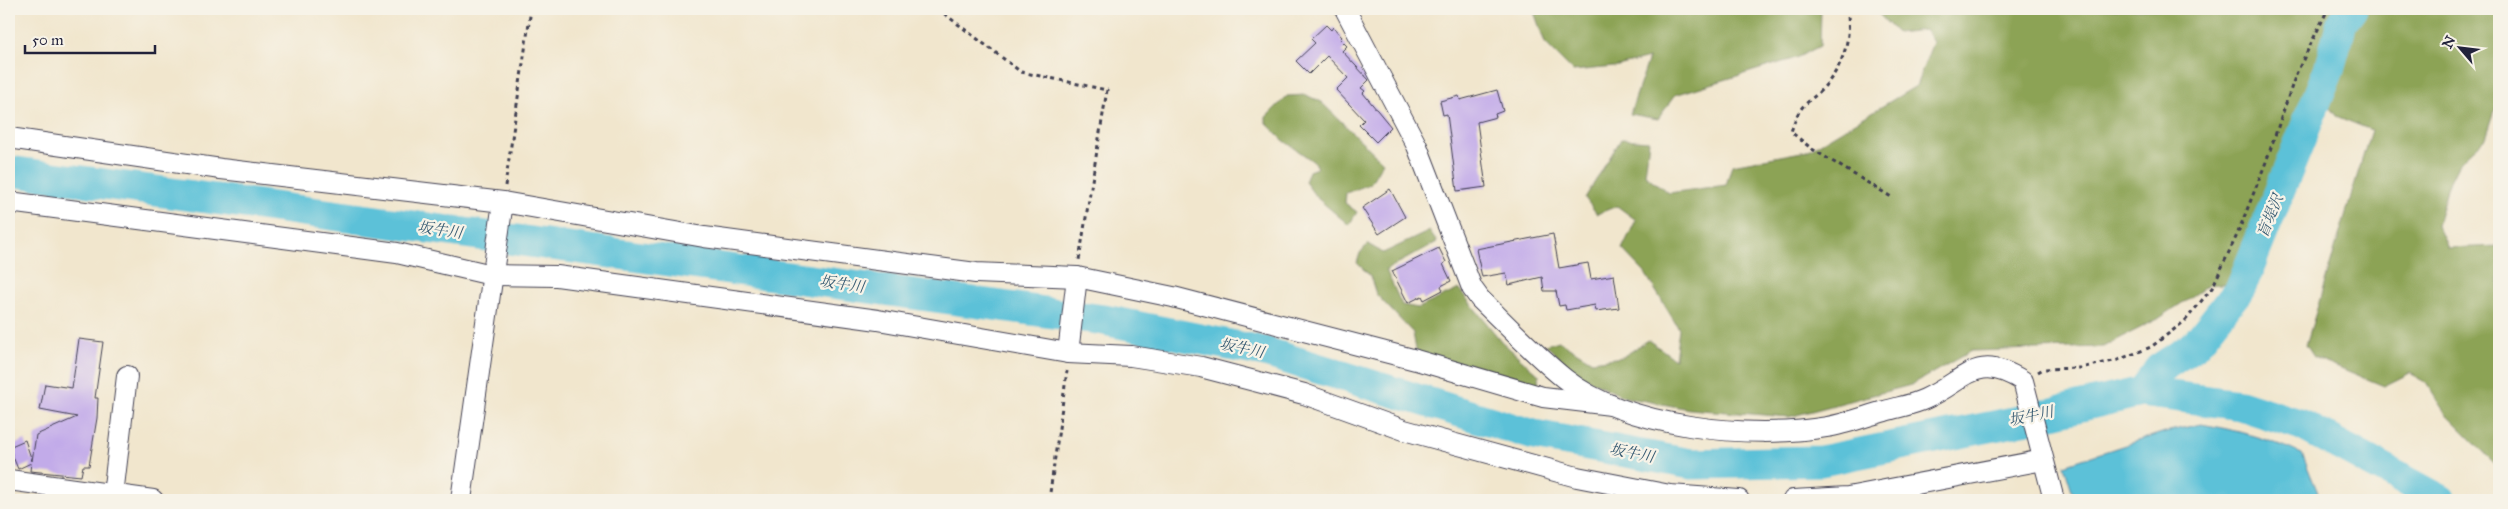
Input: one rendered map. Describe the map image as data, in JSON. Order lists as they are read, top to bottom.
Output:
{
  "water": ["盲堤沢", "坂牛川"],
  "scale_bar": "50 m",
  "north": "top left"
}
